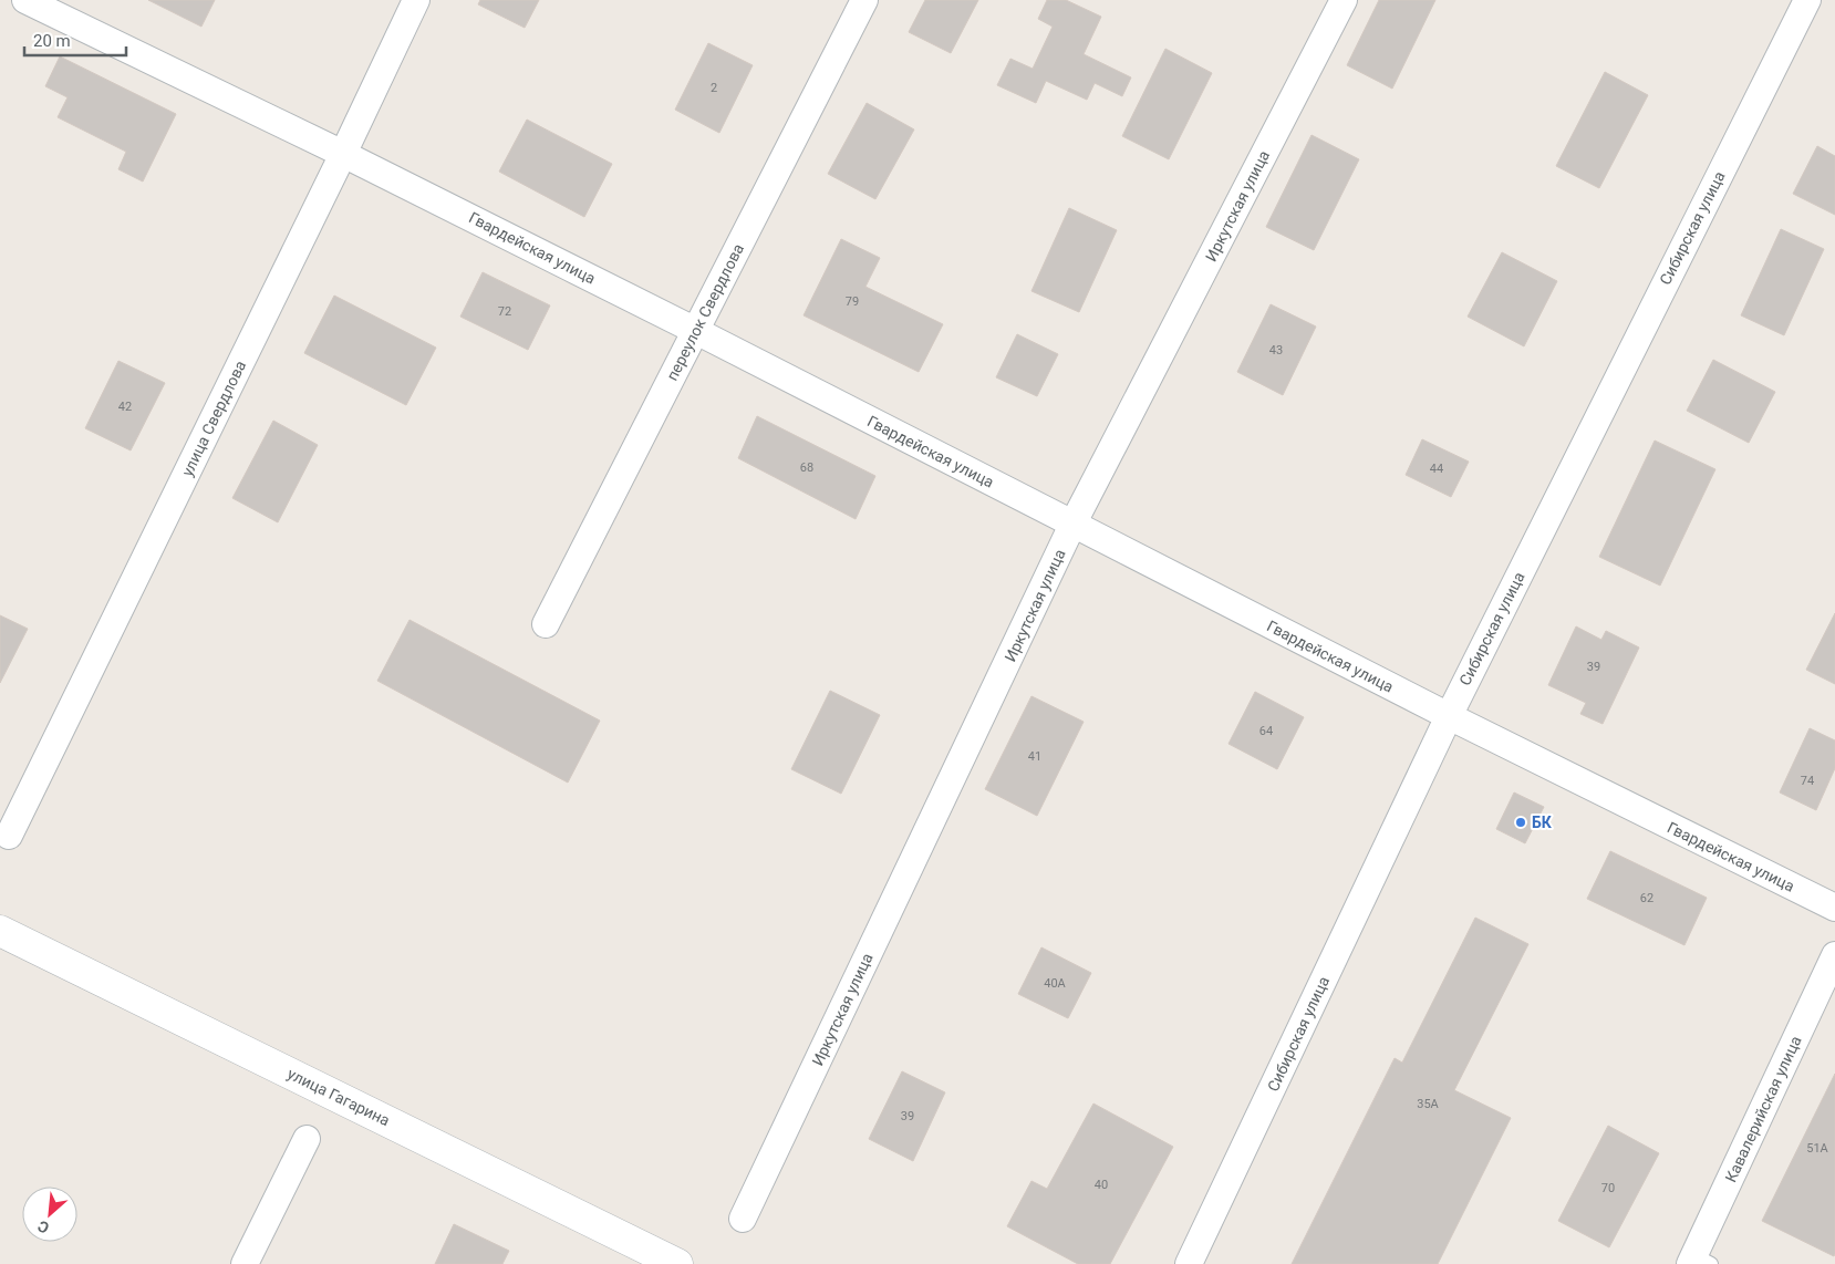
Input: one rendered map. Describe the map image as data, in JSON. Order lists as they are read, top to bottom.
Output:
{
  "streets": {
    "street": [
      "Иркутская улица",
      "Сибирская улица",
      "Гвардейская улица",
      "переулок Свердлова",
      "улица Свердлова",
      "улица Гагарина",
      "Кавалерийская улица"
    ]
  },
  "crossings": [
    ["Иркутская улица", "Гвардейская улица"],
    ["Сибирская улица", "Гвардейская улица"],
    ["Гвардейская улица", "переулок Свердлова"],
    ["Гвардейская улица", "улица Свердлова"]
  ],
  "places": ["БК"],
  "house_numbers": [
    "2",
    "79",
    "72",
    "43",
    "42",
    "68",
    "44",
    "39",
    "64",
    "41",
    "74",
    "62",
    "40А",
    "35А",
    "39",
    "51А",
    "40",
    "70"
  ],
  "scale_bar": "20 m",
  "north": "bottom left"
}
